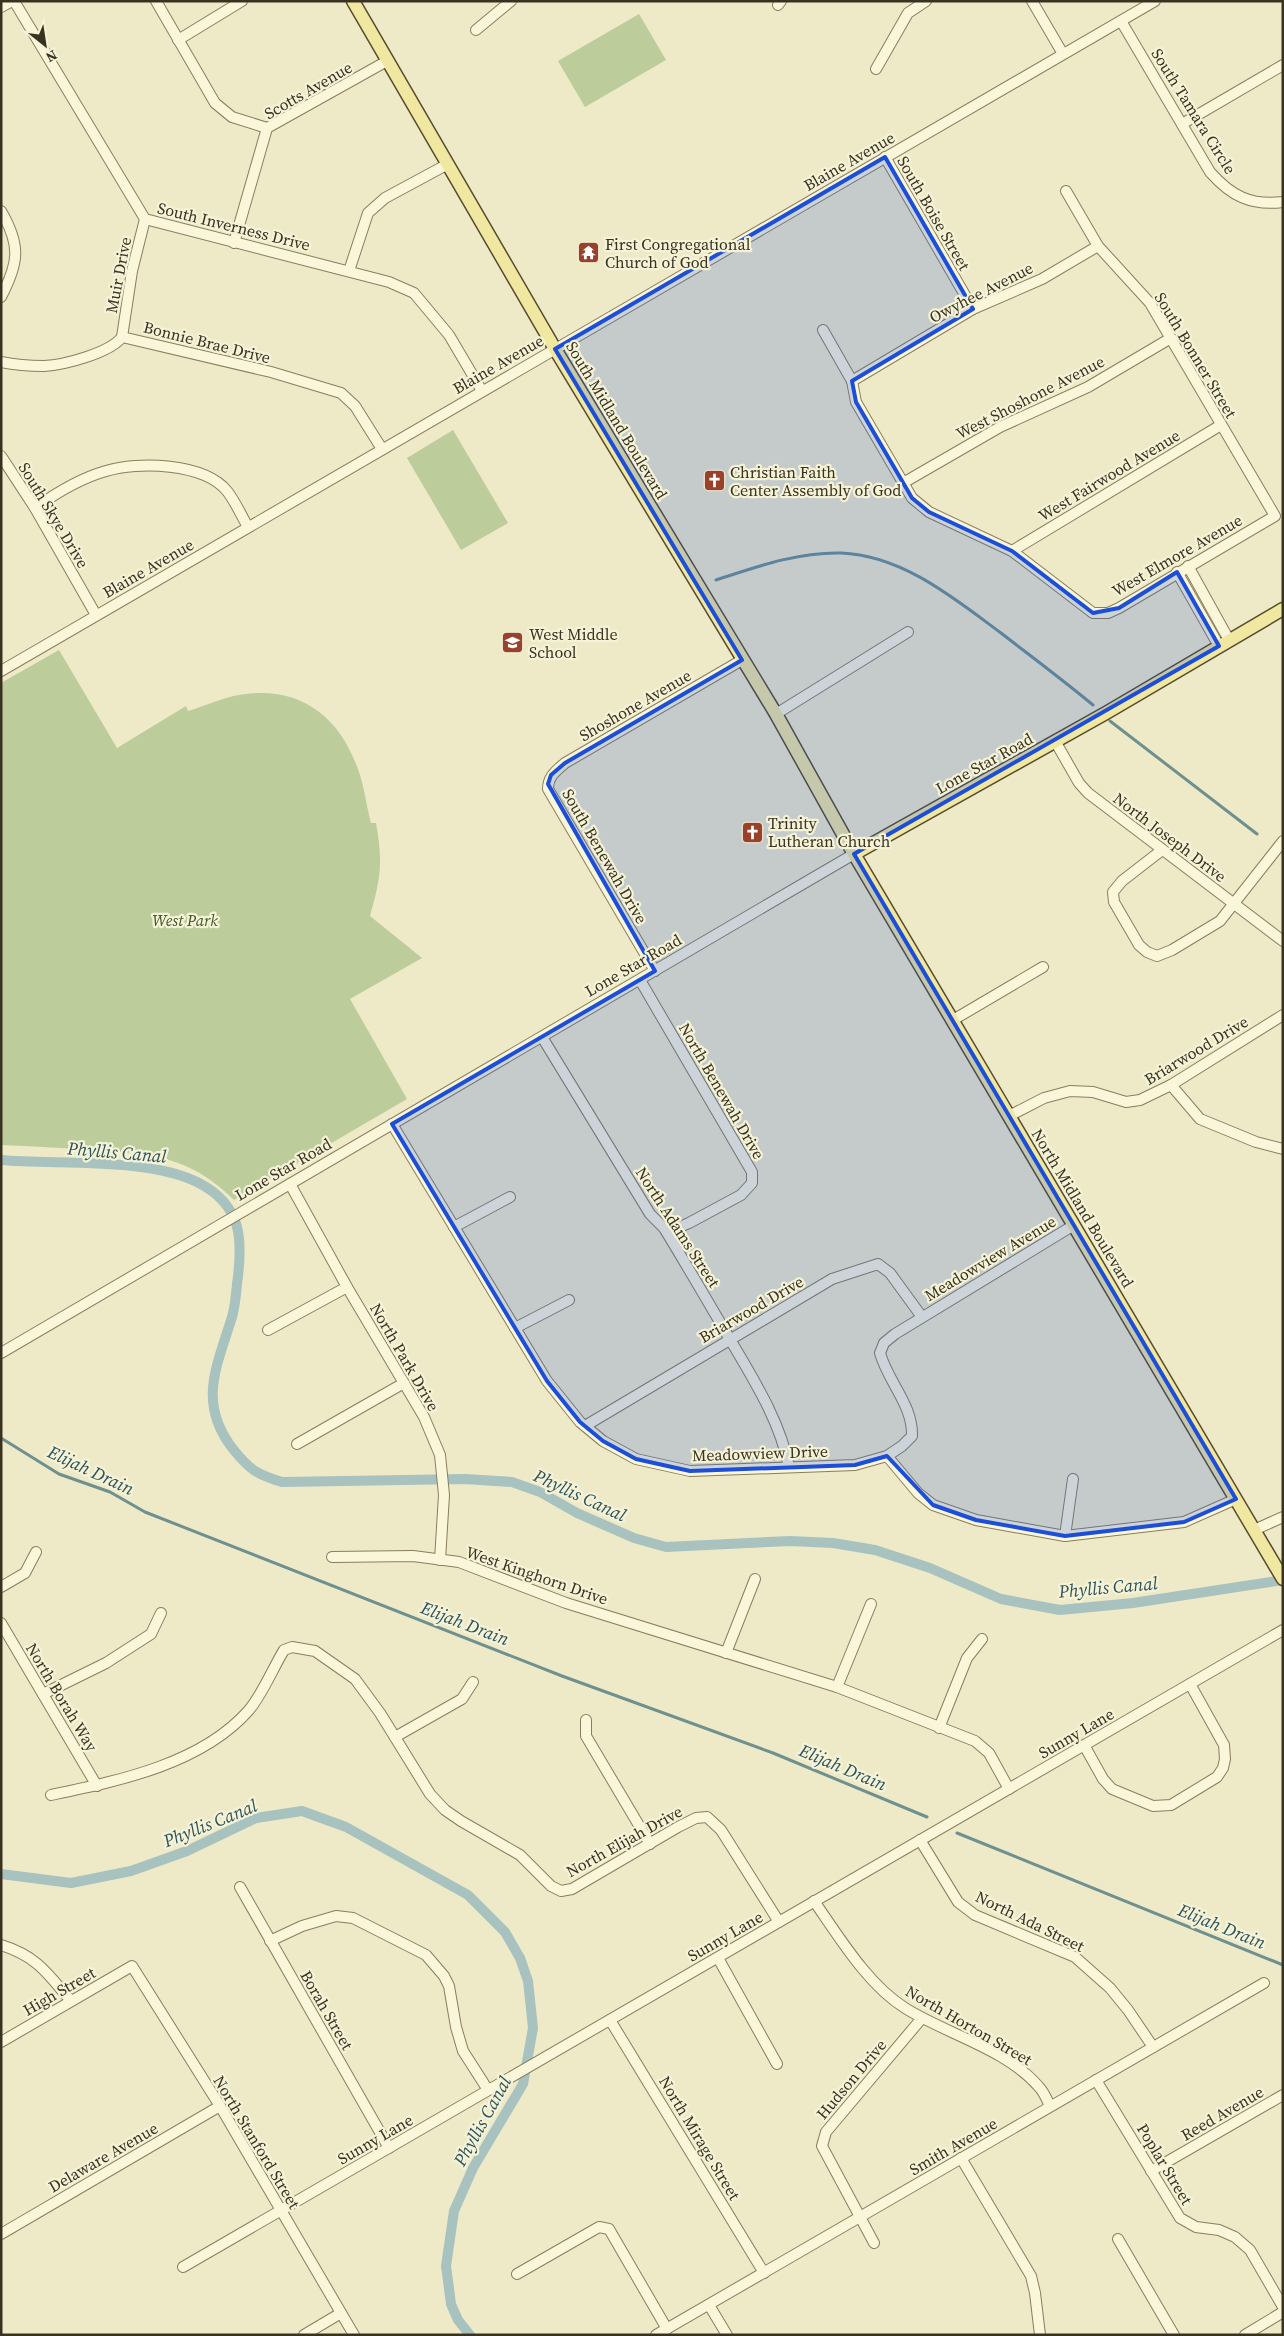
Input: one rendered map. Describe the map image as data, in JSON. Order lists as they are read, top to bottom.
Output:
{
  "streets": {
    "main road": ["South Midland Boulevard", "Lone Star Road", "North Midland Boulevard"],
    "street": [
      "Scotts Avenue",
      "South Tamara Circle",
      "Blaine Avenue",
      "South Boise Street",
      "South Inverness Drive",
      "Muir Drive",
      "Owyhee Avenue",
      "Bonnie Brae Drive",
      "South Bonner Street",
      "West Shoshone Avenue",
      "West Fairwood Avenue",
      "South Skye Drive",
      "West Elmore Avenue",
      "Shoshone Avenue",
      "North Joseph Drive",
      "South Benewah Drive",
      "Briarwood Drive",
      "North Benewah Drive",
      "North Adams Street",
      "Meadowview Avenue",
      "North Park Drive",
      "Meadowview Drive",
      "West Kinghorn Drive",
      "North Borah Way",
      "Sunny Lane",
      "North Elijah Drive",
      "North Ada Street",
      "High Street",
      "Borah Street",
      "North Horton Street",
      "Hudson Drive",
      "Reed Avenue",
      "North Mirage Street",
      "North Stanford Street",
      "Smith Avenue",
      "Delaware Avenue",
      "Poplar Street"
    ]
  },
  "crossings": [
    ["Scotts Avenue", "South Inverness Drive"],
    ["Scotts Avenue", "South Midland Boulevard"],
    ["South Tamara Circle", "Blaine Avenue"],
    ["Blaine Avenue", "South Boise Street"],
    ["Blaine Avenue", "South Inverness Drive"],
    ["Blaine Avenue", "Bonnie Brae Drive"],
    ["Blaine Avenue", "South Midland Boulevard"],
    ["Blaine Avenue", "South Skye Drive"],
    ["South Boise Street", "Owyhee Avenue"],
    ["South Inverness Drive", "Muir Drive"],
    ["Muir Drive", "Bonnie Brae Drive"],
    ["Owyhee Avenue", "South Bonner Street"],
    ["South Bonner Street", "West Shoshone Avenue"],
    ["South Bonner Street", "West Fairwood Avenue"],
    ["South Bonner Street", "West Elmore Avenue"],
    ["South Midland Boulevard", "Shoshone Avenue"],
    ["South Midland Boulevard", "Lone Star Road"],
    ["South Midland Boulevard", "North Midland Boulevard"],
    ["West Fairwood Avenue", "West Elmore Avenue"],
    ["Shoshone Avenue", "South Benewah Drive"],
    ["Lone Star Road", "North Joseph Drive"],
    ["Lone Star Road", "South Benewah Drive"],
    ["Lone Star Road", "North Benewah Drive"],
    ["Lone Star Road", "North Midland Boulevard"],
    ["Lone Star Road", "North Adams Street"],
    ["Lone Star Road", "North Park Drive"],
    ["Lone Star Road", "Meadowview Drive"],
    ["Briarwood Drive", "North Midland Boulevard"],
    ["Briarwood Drive", "North Adams Street"],
    ["Briarwood Drive", "Meadowview Avenue"],
    ["Briarwood Drive", "Meadowview Drive"],
    ["North Benewah Drive", "North Adams Street"],
    ["North Midland Boulevard", "Meadowview Avenue"],
    ["North Adams Street", "Meadowview Drive"],
    ["Meadowview Avenue", "Meadowview Drive"],
    ["North Park Drive", "West Kinghorn Drive"],
    ["West Kinghorn Drive", "Sunny Lane"],
    ["North Borah Way", "North Elijah Drive"],
    ["Sunny Lane", "North Elijah Drive"],
    ["Sunny Lane", "North Ada Street"],
    ["Sunny Lane", "Borah Street"],
    ["Sunny Lane", "North Horton Street"],
    ["Sunny Lane", "North Mirage Street"],
    ["Sunny Lane", "North Stanford Street"],
    ["North Ada Street", "Smith Avenue"],
    ["High Street", "North Stanford Street"],
    ["North Horton Street", "Hudson Drive"],
    ["North Horton Street", "Smith Avenue"],
    ["Hudson Drive", "Smith Avenue"],
    ["Reed Avenue", "Poplar Street"],
    ["North Mirage Street", "Smith Avenue"],
    ["North Stanford Street", "Delaware Avenue"],
    ["Smith Avenue", "Poplar Street"]
  ],
  "water": ["Phyllis Canal", "Elijah Drain"],
  "parks": ["West Park"],
  "places": {
    "temple": ["First Congregational Church of God"],
    "church": ["Christian Faith Center Assembly of God", "Trinity Lutheran Church"],
    "school or university": ["West Middle School"]
  },
  "north": "bottom right"
}
